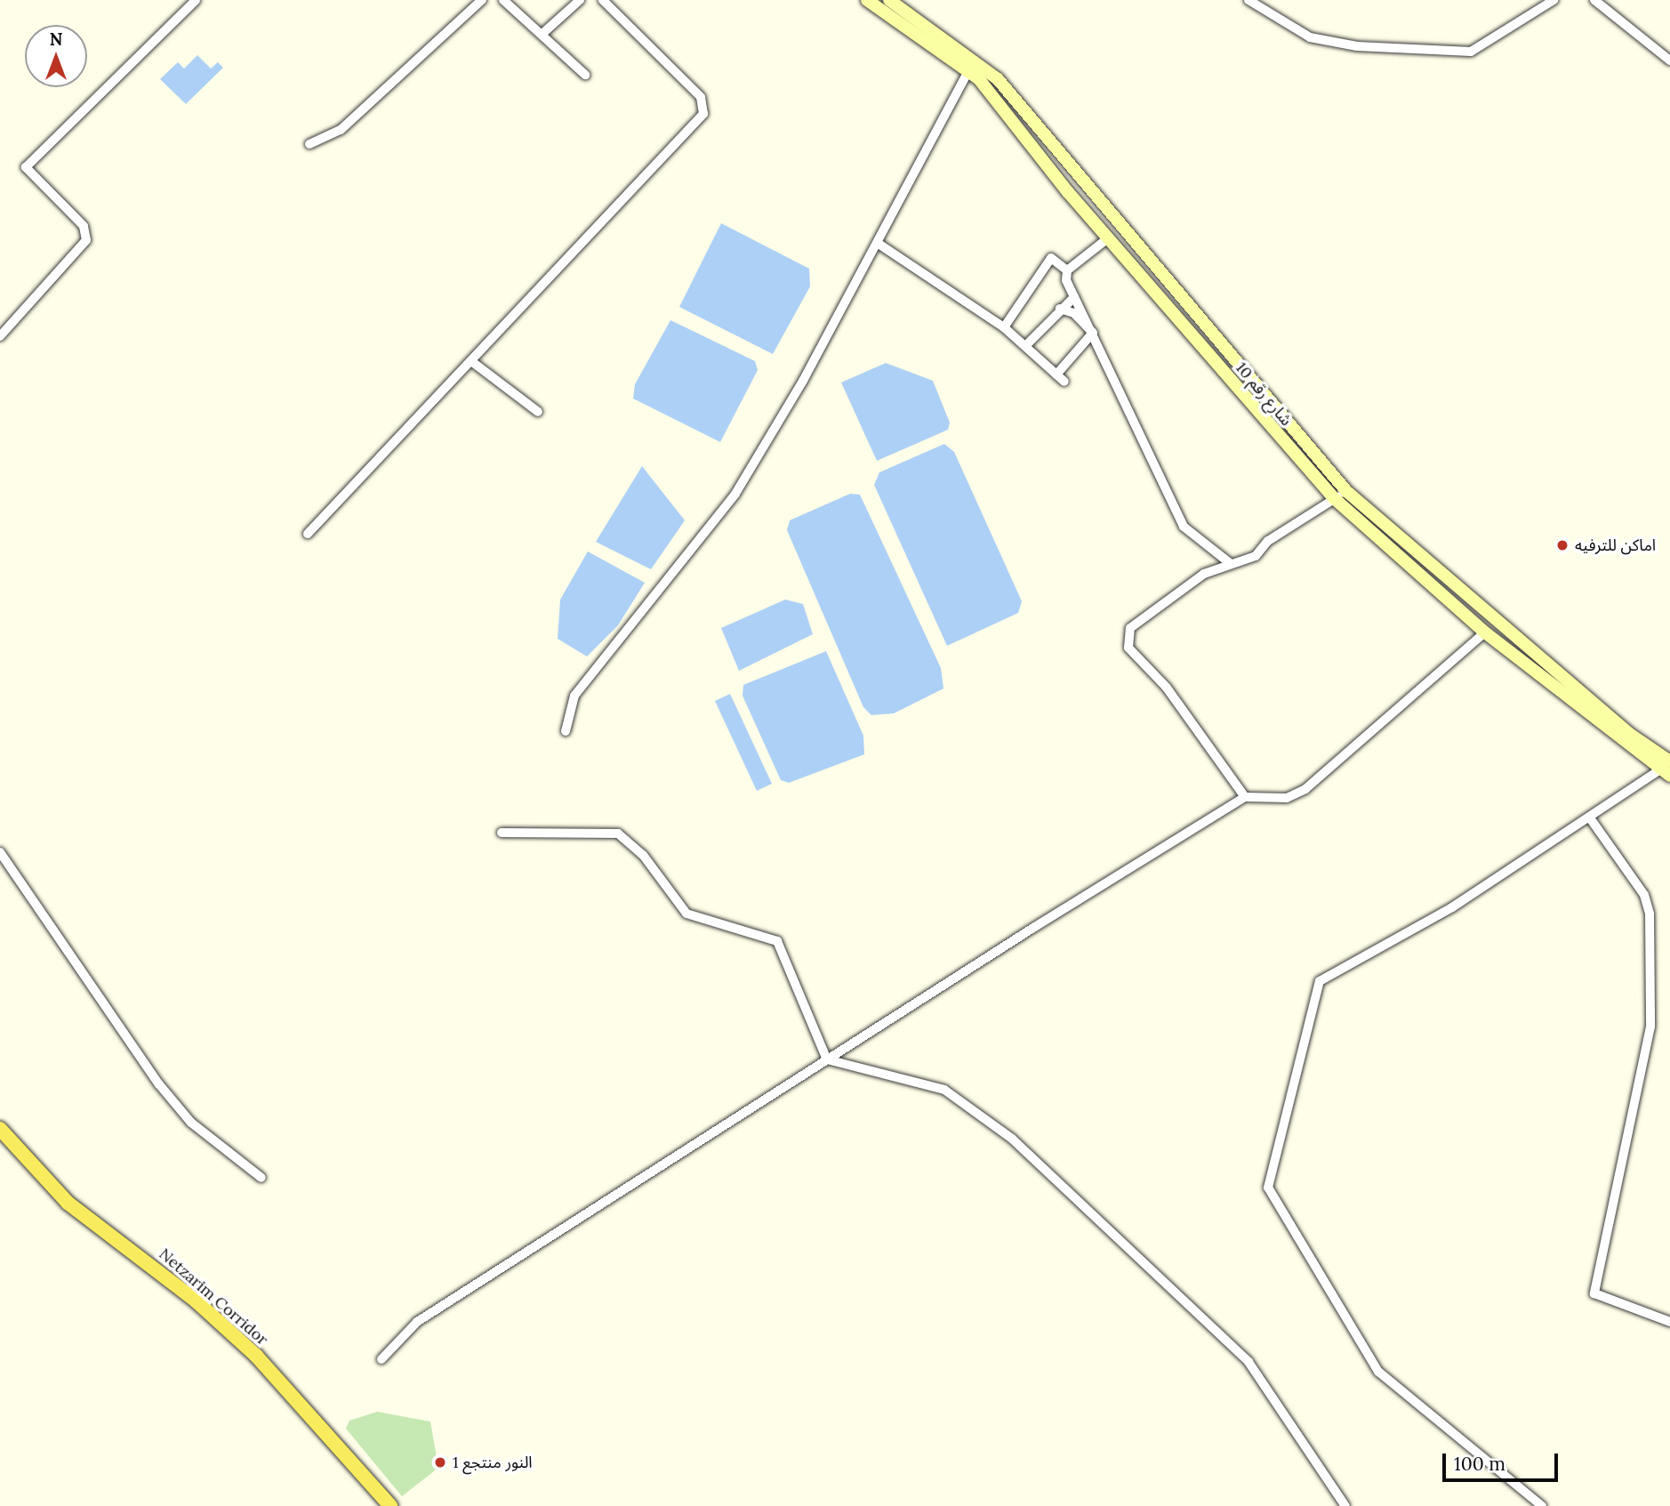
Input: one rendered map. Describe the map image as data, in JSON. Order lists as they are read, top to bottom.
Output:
{
  "streets": {
    "main road": ["شارع رقم 10", "Netzarim Corridor"]
  },
  "places": ["اماكن للترفيه", "1 النور منتجع"],
  "scale_bar": "100 m",
  "north": "top"
}
